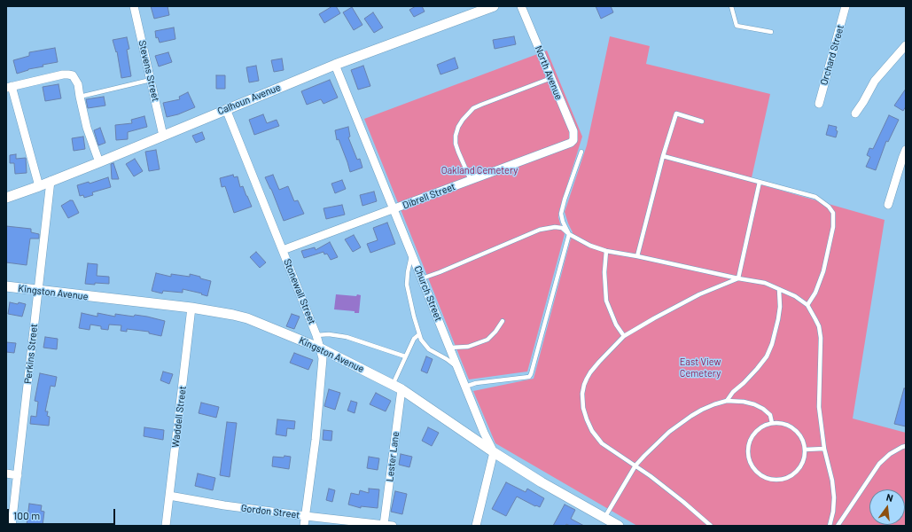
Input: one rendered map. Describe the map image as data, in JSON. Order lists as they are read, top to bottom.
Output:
{
  "streets": {
    "street": [
      "Orchard Street",
      "Stevens Street",
      "North Avenue",
      "Calhoun Avenue",
      "Dibrell Street",
      "Stonewall Street",
      "Kingston Avenue",
      "Church Street",
      "Perkins Street",
      "Waddell Street",
      "Lester Lane",
      "Gordon Street"
    ]
  },
  "crossings": [
    ["Stevens Street", "Calhoun Avenue"],
    ["North Avenue", "Dibrell Street"],
    ["Calhoun Avenue", "Stonewall Street"],
    ["Calhoun Avenue", "Church Street"],
    ["Calhoun Avenue", "Perkins Street"],
    ["Dibrell Street", "Stonewall Street"],
    ["Dibrell Street", "Church Street"],
    ["Stonewall Street", "Kingston Avenue"],
    ["Stonewall Street", "Gordon Street"],
    ["Kingston Avenue", "Church Street"],
    ["Kingston Avenue", "Perkins Street"],
    ["Kingston Avenue", "Waddell Street"],
    ["Kingston Avenue", "Lester Lane"],
    ["Waddell Street", "Gordon Street"],
    ["Lester Lane", "Gordon Street"]
  ],
  "parks": ["Oakland Cemetery", "East View Cemetery"],
  "scale_bar": "100 m",
  "north": "top"
}
